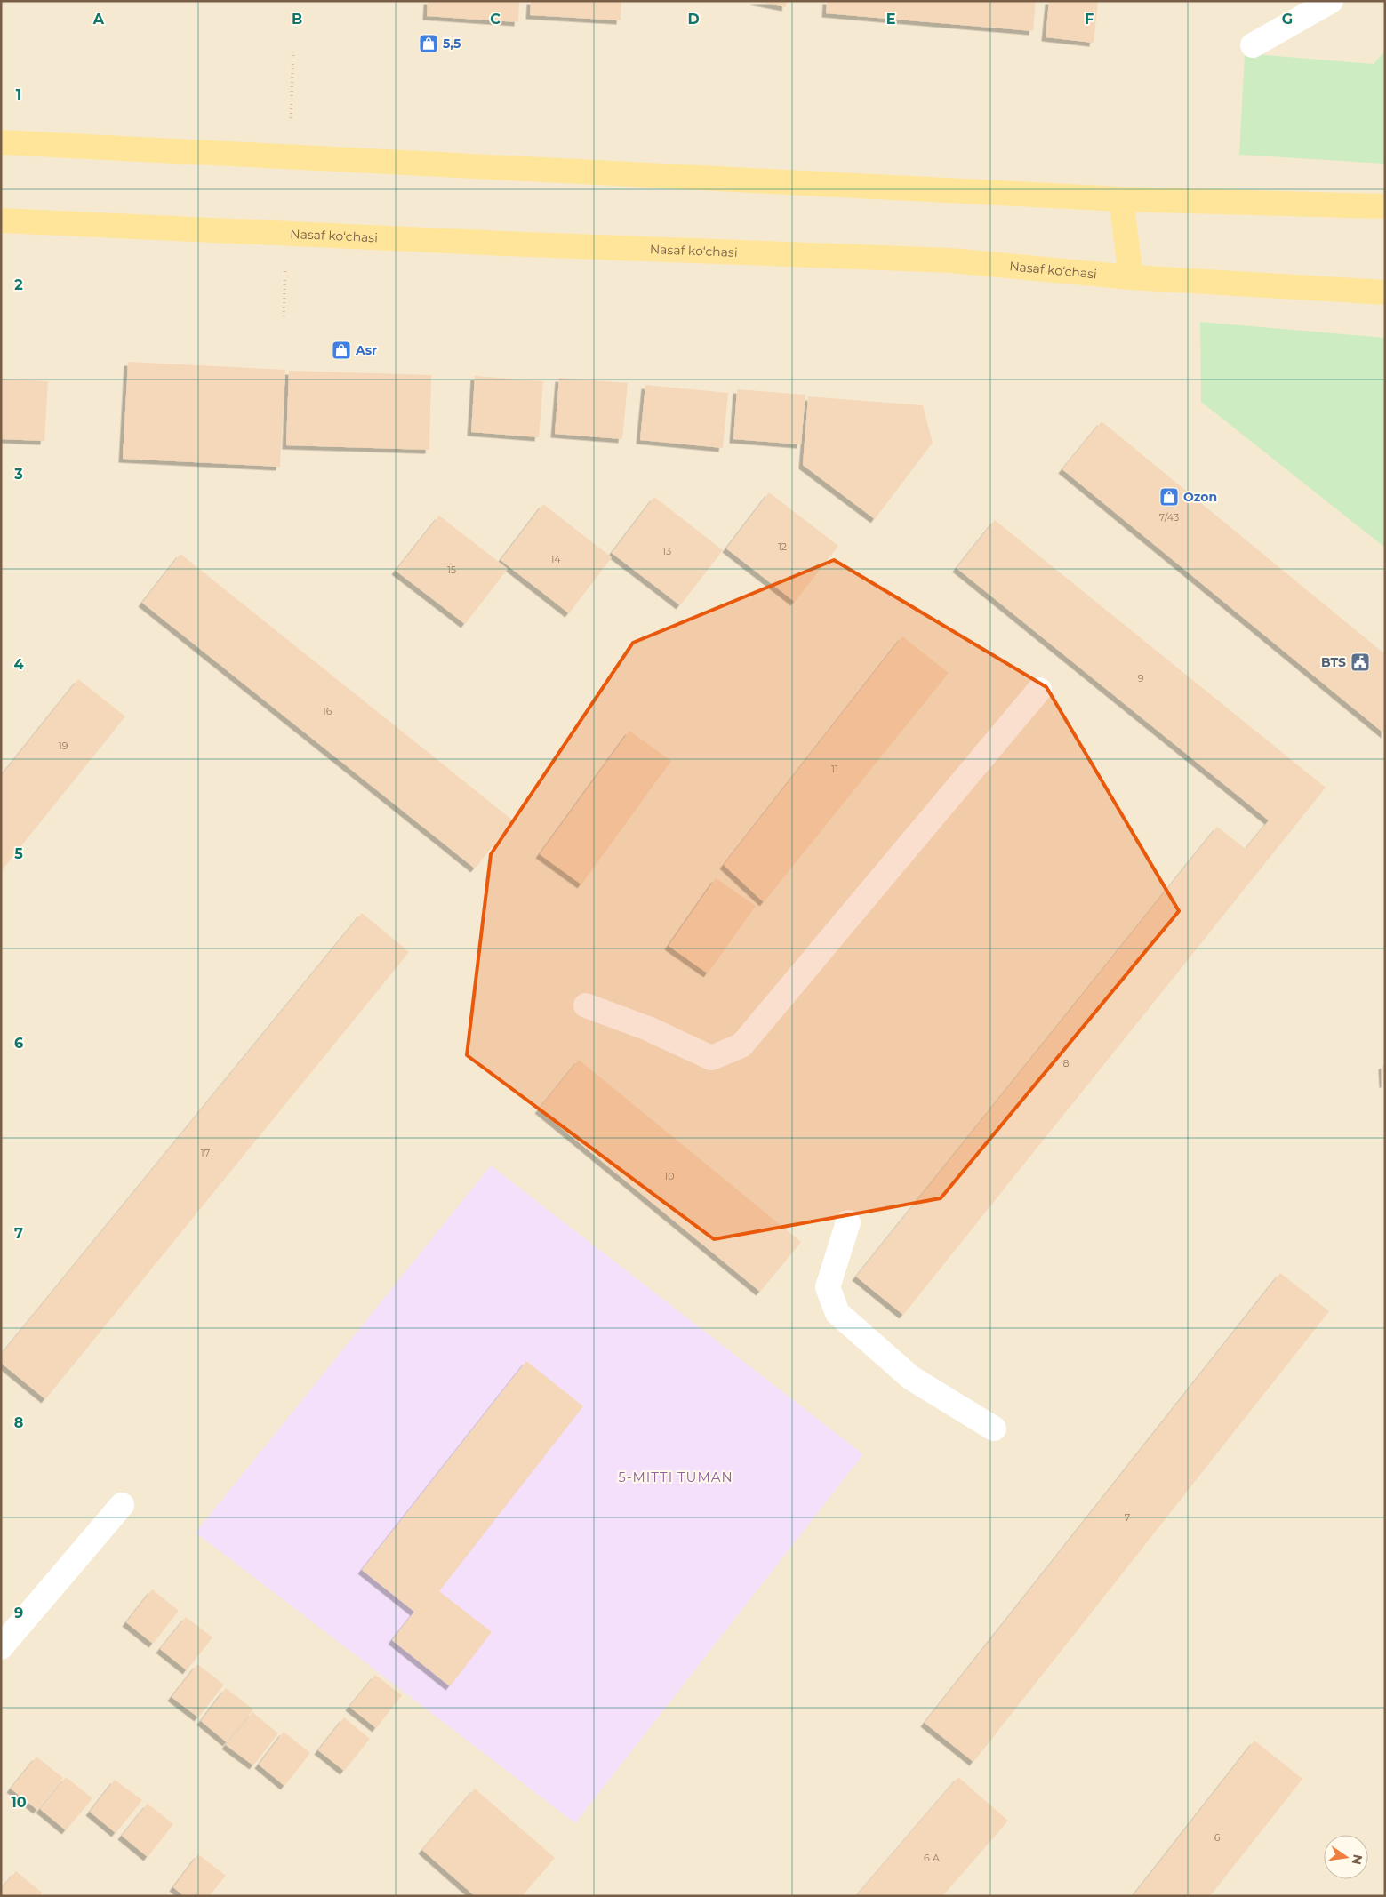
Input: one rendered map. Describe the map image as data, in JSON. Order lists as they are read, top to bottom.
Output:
{
  "streets": {
    "main road": ["Nasaf ko‘chasi"]
  },
  "districts": ["5-MITTI TUMAN"],
  "places": {
    "shop": ["5,5", "Asr", "Ozon"],
    "public building": ["BTS"]
  },
  "house_numbers": [
    "7/43",
    "12",
    "13",
    "14",
    "15",
    "9",
    "16",
    "19",
    "11",
    "8",
    "17",
    "10",
    "7",
    "6",
    "6 А"
  ],
  "north": "right",
  "grid": {
    "columns": [
      "A",
      "B",
      "C",
      "D",
      "E",
      "F",
      "G"
    ],
    "rows": [
      "1",
      "2",
      "3",
      "4",
      "5",
      "6",
      "7",
      "8",
      "9",
      "10"
    ]
  }
}
